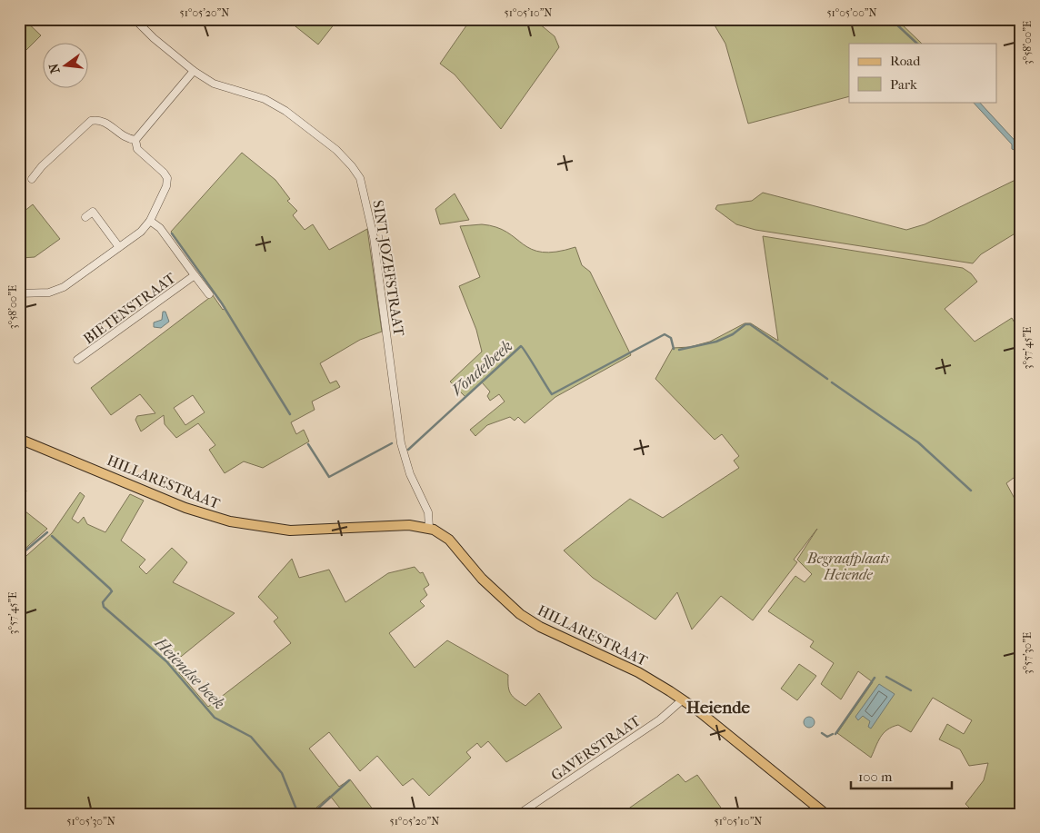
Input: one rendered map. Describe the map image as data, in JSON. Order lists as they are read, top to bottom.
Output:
{
  "streets": {
    "main road": ["HILLARESTRAAT"],
    "street": ["SINT-JOZEFSTRAAT", "BIETENSTRAAT", "GAVERSTRAAT"]
  },
  "crossings": [
    ["SINT-JOZEFSTRAAT", "HILLARESTRAAT"],
    ["HILLARESTRAAT", "GAVERSTRAAT"]
  ],
  "districts": ["Heiende"],
  "water": ["Vondelbeek", "Heiendse beek"],
  "parks": ["Begraafplaats Heiende"],
  "legend": ["Road", "Park"],
  "scale_bar": "100 m",
  "north": "left",
  "coordinates": [
    "51°05'20\"N",
    "51°05'10\"N",
    "51°05'00\"N",
    "3°58'00\"E",
    "3°57'45\"E",
    "3°57'30\"E",
    "51°05'30\"N"
  ]
}
